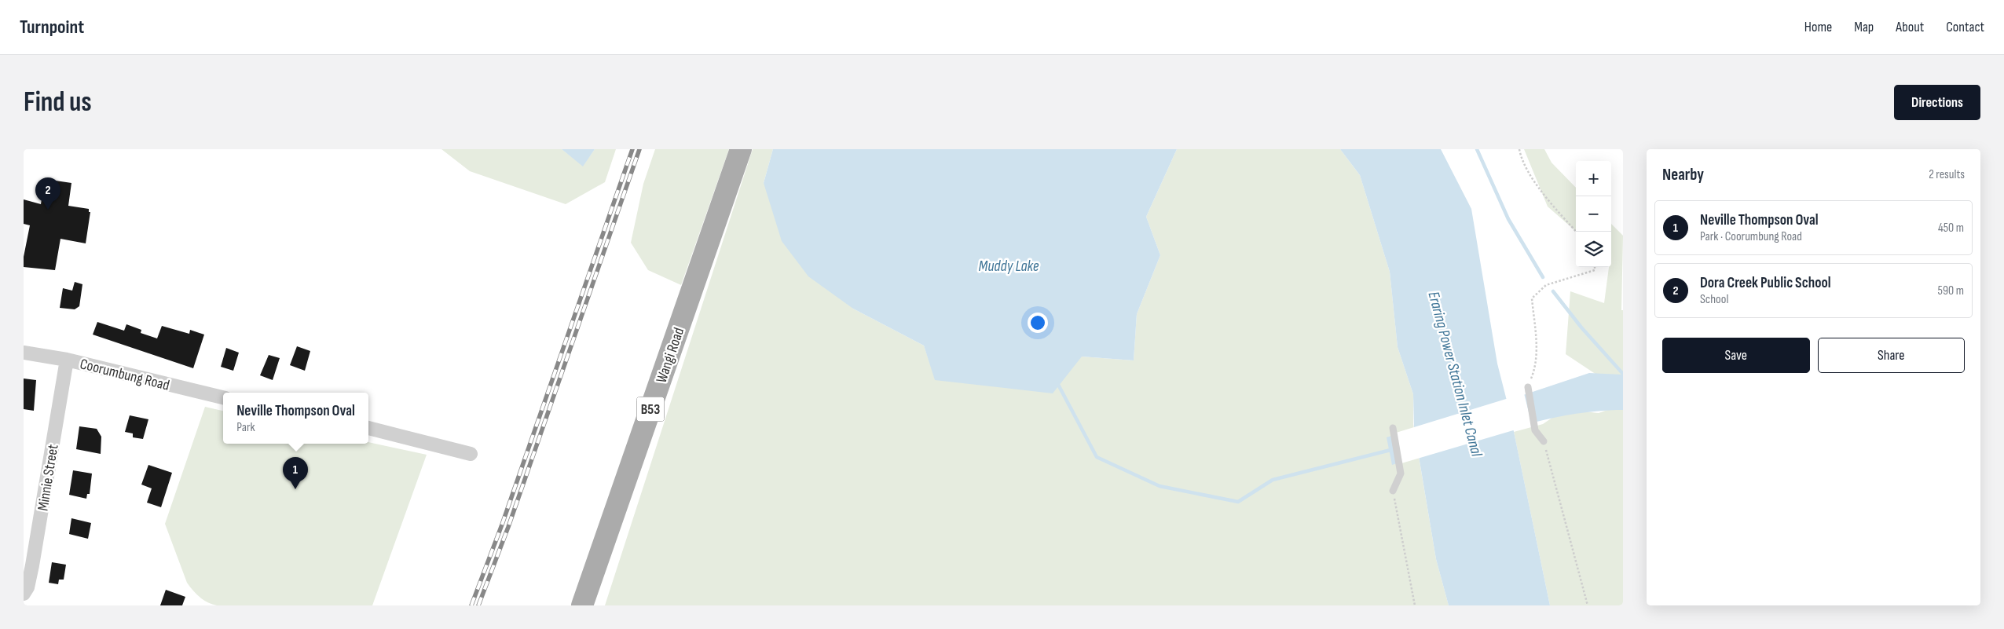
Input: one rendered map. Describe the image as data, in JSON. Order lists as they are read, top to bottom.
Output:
{
  "streets": {
    "main road": ["Wangi Road", "B53"],
    "street": ["Coorumbung Road", "Minnie Street"]
  },
  "crossings": [
    ["Coorumbung Road", "Minnie Street"]
  ],
  "water": ["Muddy Lake", "Eraring Power Station Inlet Canal"],
  "page": {
    "header": "Turnpoint",
    "nav": [
      "Home",
      "Map",
      "About",
      "Contact"
    ],
    "buttons": [
      "Directions",
      ["Save", "Share"]
    ],
    "title": "Find us",
    "heading": ["Nearby", "2 results"],
    "map_buttons": ["+", "−"],
    "pins": ["2", "1"],
    "list": [
      {
        "mark": "1",
        "name": "Neville Thompson Oval",
        "note": "Park · Coorumbung Road",
        "value": "450 m"
      },
      {
        "mark": "2",
        "name": "Dora Creek Public School",
        "note": "School",
        "value": "590 m"
      }
    ],
    "popup": ["Neville Thompson Oval", "Park"]
  }
}
